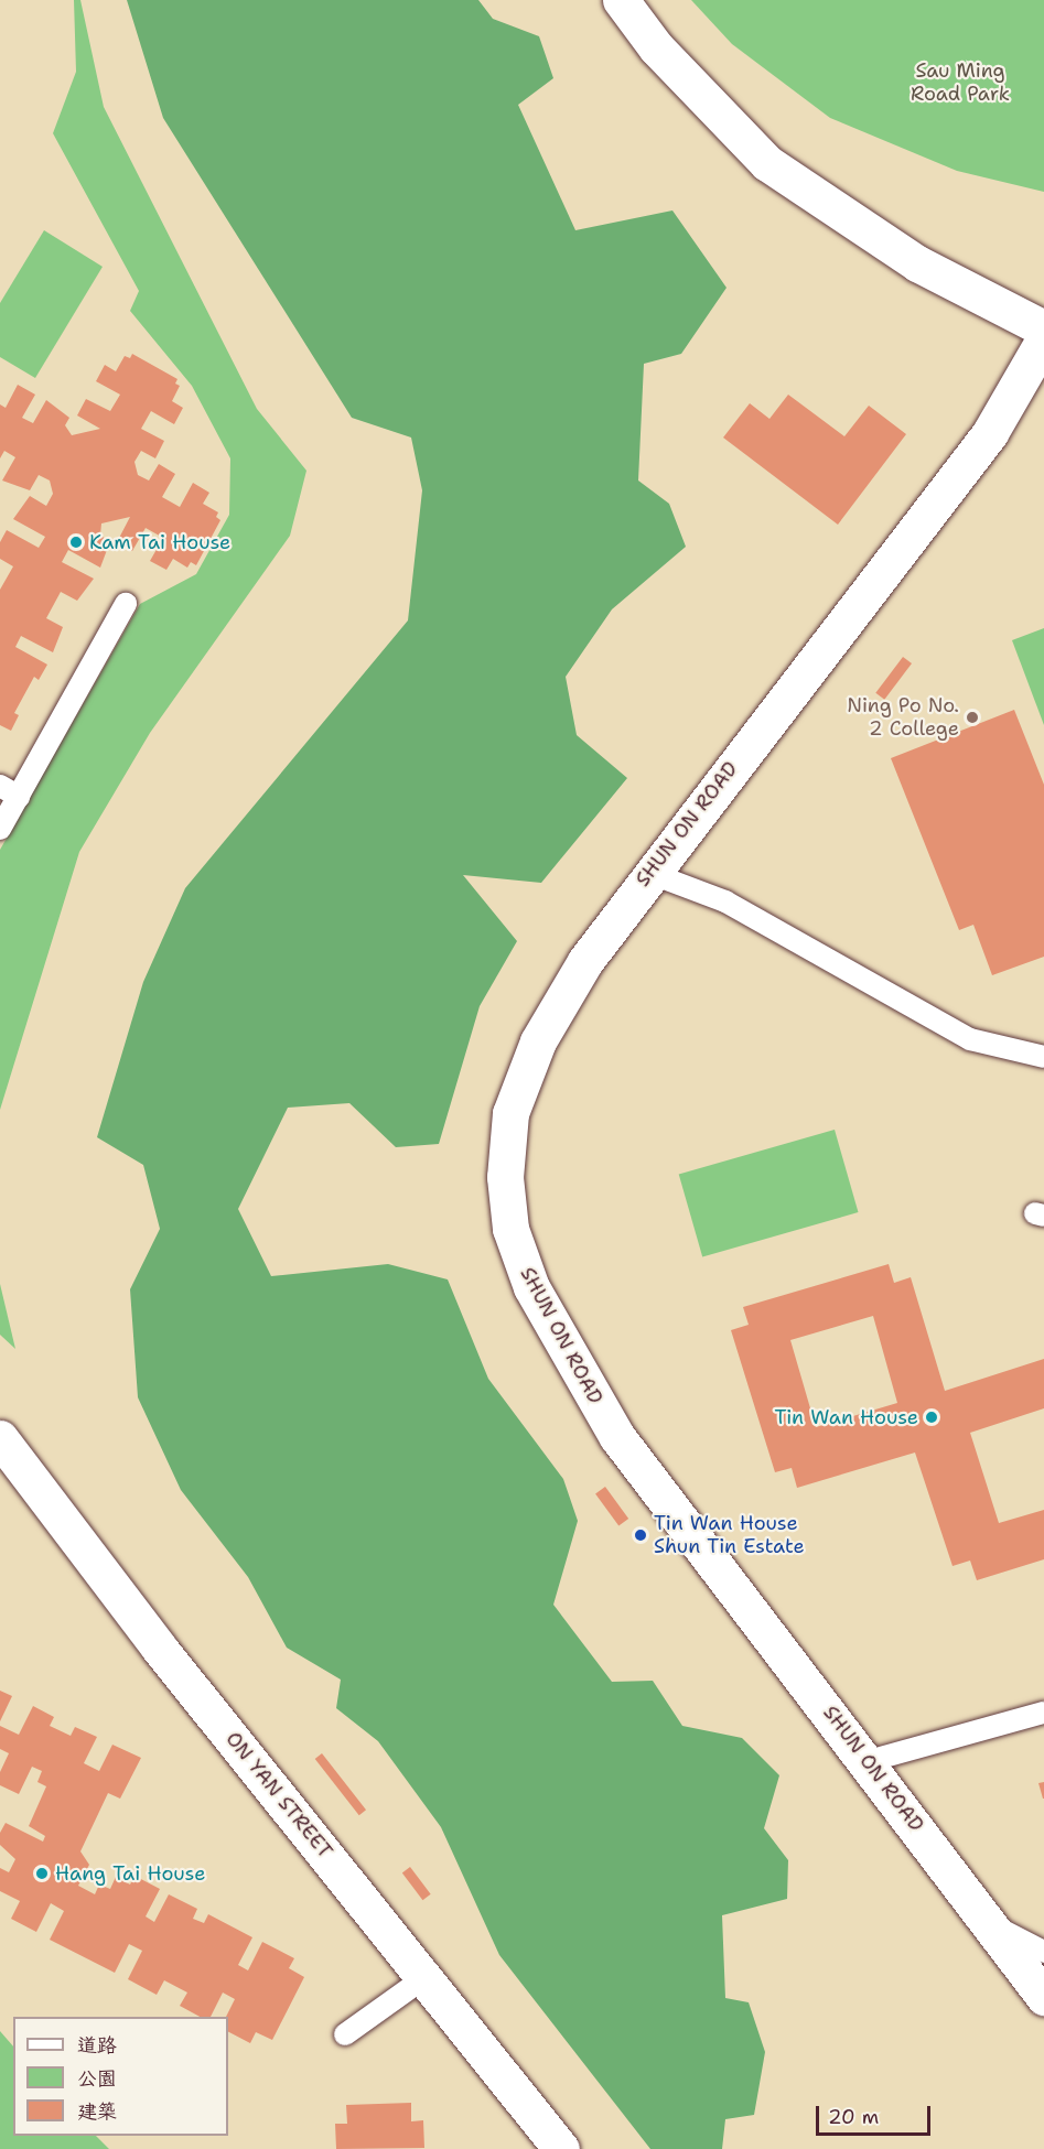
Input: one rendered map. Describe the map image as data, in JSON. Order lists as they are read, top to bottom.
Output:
{
  "streets": {
    "street": ["SHUN ON ROAD", "ON YAN STREET"]
  },
  "parks": ["Sau Ming Road Park"],
  "places": [
    "Kam Tai House",
    "Ning Po No. 2 College",
    "Tin Wan House",
    "Tin Wan House Shun Tin Estate",
    "Hang Tai House"
  ],
  "legend": ["道路", "公園", "建築"],
  "scale_bar": "20 m"
}
